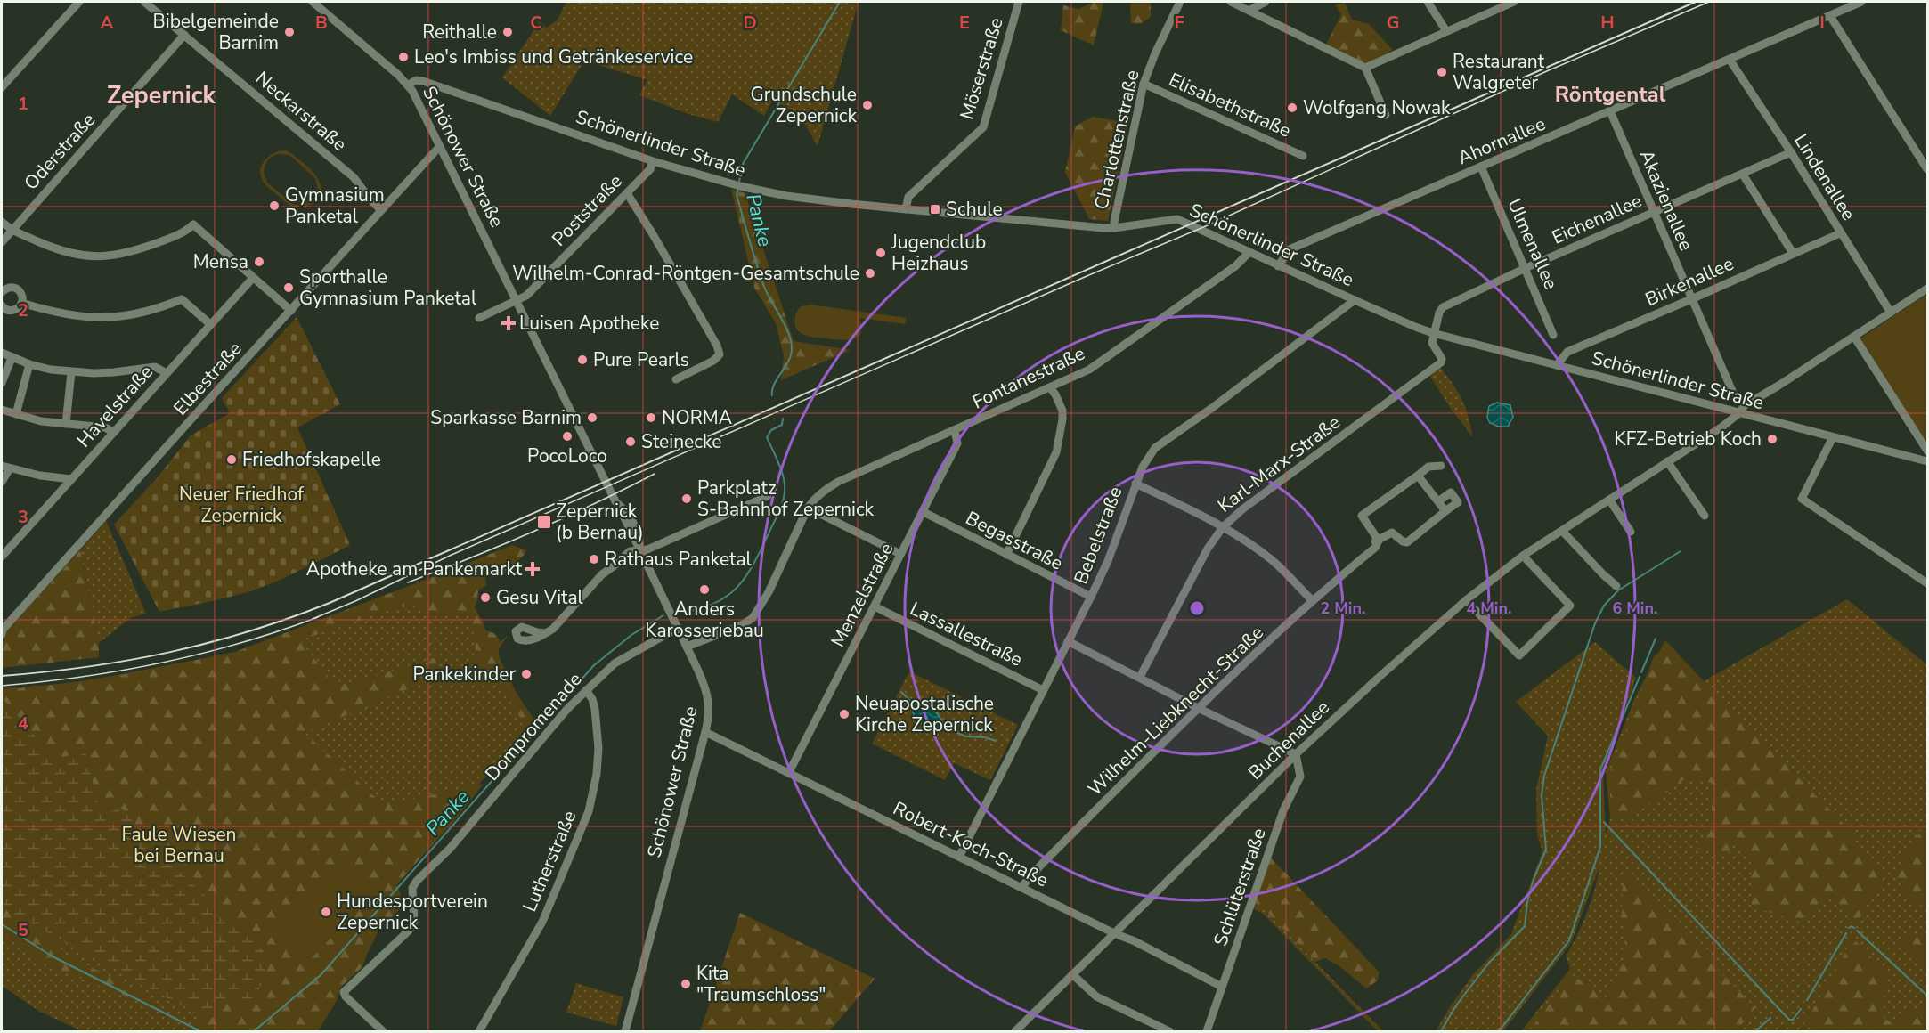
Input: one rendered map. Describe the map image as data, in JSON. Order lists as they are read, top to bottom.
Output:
{
  "streets": {
    "street": [
      "Möserstraße",
      "Elisabethstraße",
      "Neckarstraße",
      "Charlottenstraße",
      "Ahornallee",
      "Schönerlinder Straße",
      "Oderstraße",
      "Schönower Straße",
      "Lindenallee",
      "Akazienallee",
      "Poststraße",
      "Eichenallee",
      "Ulmenallee",
      "Birkenallee",
      "Fontanestraße",
      "Elbestraße",
      "Havelstraße",
      "Karl-Marx-Straße",
      "Bebelstraße",
      "Begasstraße",
      "Menzelstraße",
      "Lassallestraße",
      "Wilhelm-Liebknecht-Straße",
      "Dompromenade",
      "Buchenallee",
      "Robert-Koch-Straße",
      "Lutherstraße",
      "Schlüterstraße"
    ]
  },
  "crossings": [
    ["Möserstraße", "Schönerlinder Straße"],
    ["Elisabethstraße", "Charlottenstraße"],
    ["Neckarstraße", "Oderstraße"],
    ["Neckarstraße", "Elbestraße"],
    ["Charlottenstraße", "Schönerlinder Straße"],
    ["Ahornallee", "Schönerlinder Straße"],
    ["Ahornallee", "Lindenallee"],
    ["Ahornallee", "Akazienallee"],
    ["Ahornallee", "Ulmenallee"],
    ["Schönerlinder Straße", "Schönower Straße"],
    ["Schönerlinder Straße", "Poststraße"],
    ["Schönerlinder Straße", "Eichenallee"],
    ["Schönerlinder Straße", "Birkenallee"],
    ["Schönerlinder Straße", "Fontanestraße"],
    ["Schönerlinder Straße", "Karl-Marx-Straße"],
    ["Schönerlinder Straße", "Bebelstraße"],
    ["Schönerlinder Straße", "Buchenallee"],
    ["Schönower Straße", "Poststraße"],
    ["Schönower Straße", "Elbestraße"],
    ["Schönower Straße", "Dompromenade"],
    ["Schönower Straße", "Robert-Koch-Straße"],
    ["Lindenallee", "Eichenallee"],
    ["Lindenallee", "Birkenallee"],
    ["Lindenallee", "Buchenallee"],
    ["Akazienallee", "Eichenallee"],
    ["Akazienallee", "Birkenallee"],
    ["Eichenallee", "Ulmenallee"],
    ["Eichenallee", "Karl-Marx-Straße"],
    ["Fontanestraße", "Menzelstraße"],
    ["Bebelstraße", "Begasstraße"],
    ["Bebelstraße", "Lassallestraße"],
    ["Bebelstraße", "Robert-Koch-Straße"],
    ["Begasstraße", "Menzelstraße"],
    ["Menzelstraße", "Lassallestraße"],
    ["Menzelstraße", "Robert-Koch-Straße"],
    ["Wilhelm-Liebknecht-Straße", "Robert-Koch-Straße"],
    ["Dompromenade", "Lutherstraße"],
    ["Buchenallee", "Robert-Koch-Straße"],
    ["Buchenallee", "Schlüterstraße"],
    ["Robert-Koch-Straße", "Schlüterstraße"]
  ],
  "districts": ["Röntgental", "Zepernick"],
  "water": ["Panke"],
  "parks": ["Neuer Friedhof Zepernick", "Faule Wiesen bei Bernau"],
  "places": {
    "other": [
      "Bibelgemeinde Barnim",
      "Reithalle",
      "Leo's Imbiss und Getränkeservice",
      "Restaurant Walgreter",
      "Grundschule Zepernick",
      "Wolfgang Nowak",
      "Gymnasium Panketal",
      "Jugendclub Heizhaus",
      "Mensa",
      "Wilhelm-Conrad-Röntgen-Gesamtschule",
      "Sporthalle Gymnasium Panketal",
      "Pure Pearls",
      "Sparkasse Barnim",
      "NORMA",
      "PocoLoco",
      "KFZ-Betrieb Koch",
      "Steinecke",
      "Friedhofskapelle",
      "Parkplatz S-Bahnhof Zepernick",
      "Rathaus Panketal",
      "Anders Karosseriebau",
      "Gesu Vital",
      "Pankekinder",
      "Neuapostalische Kirche Zepernick",
      "Hundesportverein Zepernick",
      "Kita \"Traumschloss\""
    ],
    "transit": ["Schule", "Zepernick (b Bernau)"],
    "health": ["Luisen Apotheke", "Apotheke am Pankemarkt"]
  },
  "grid": {
    "columns": [
      "A",
      "B",
      "C",
      "D",
      "E",
      "F",
      "G",
      "H",
      "I"
    ],
    "rows": [
      "1",
      "2",
      "3",
      "4",
      "5"
    ]
  },
  "rings": ["2 Min.", "4 Min.", "6 Min."]
}
